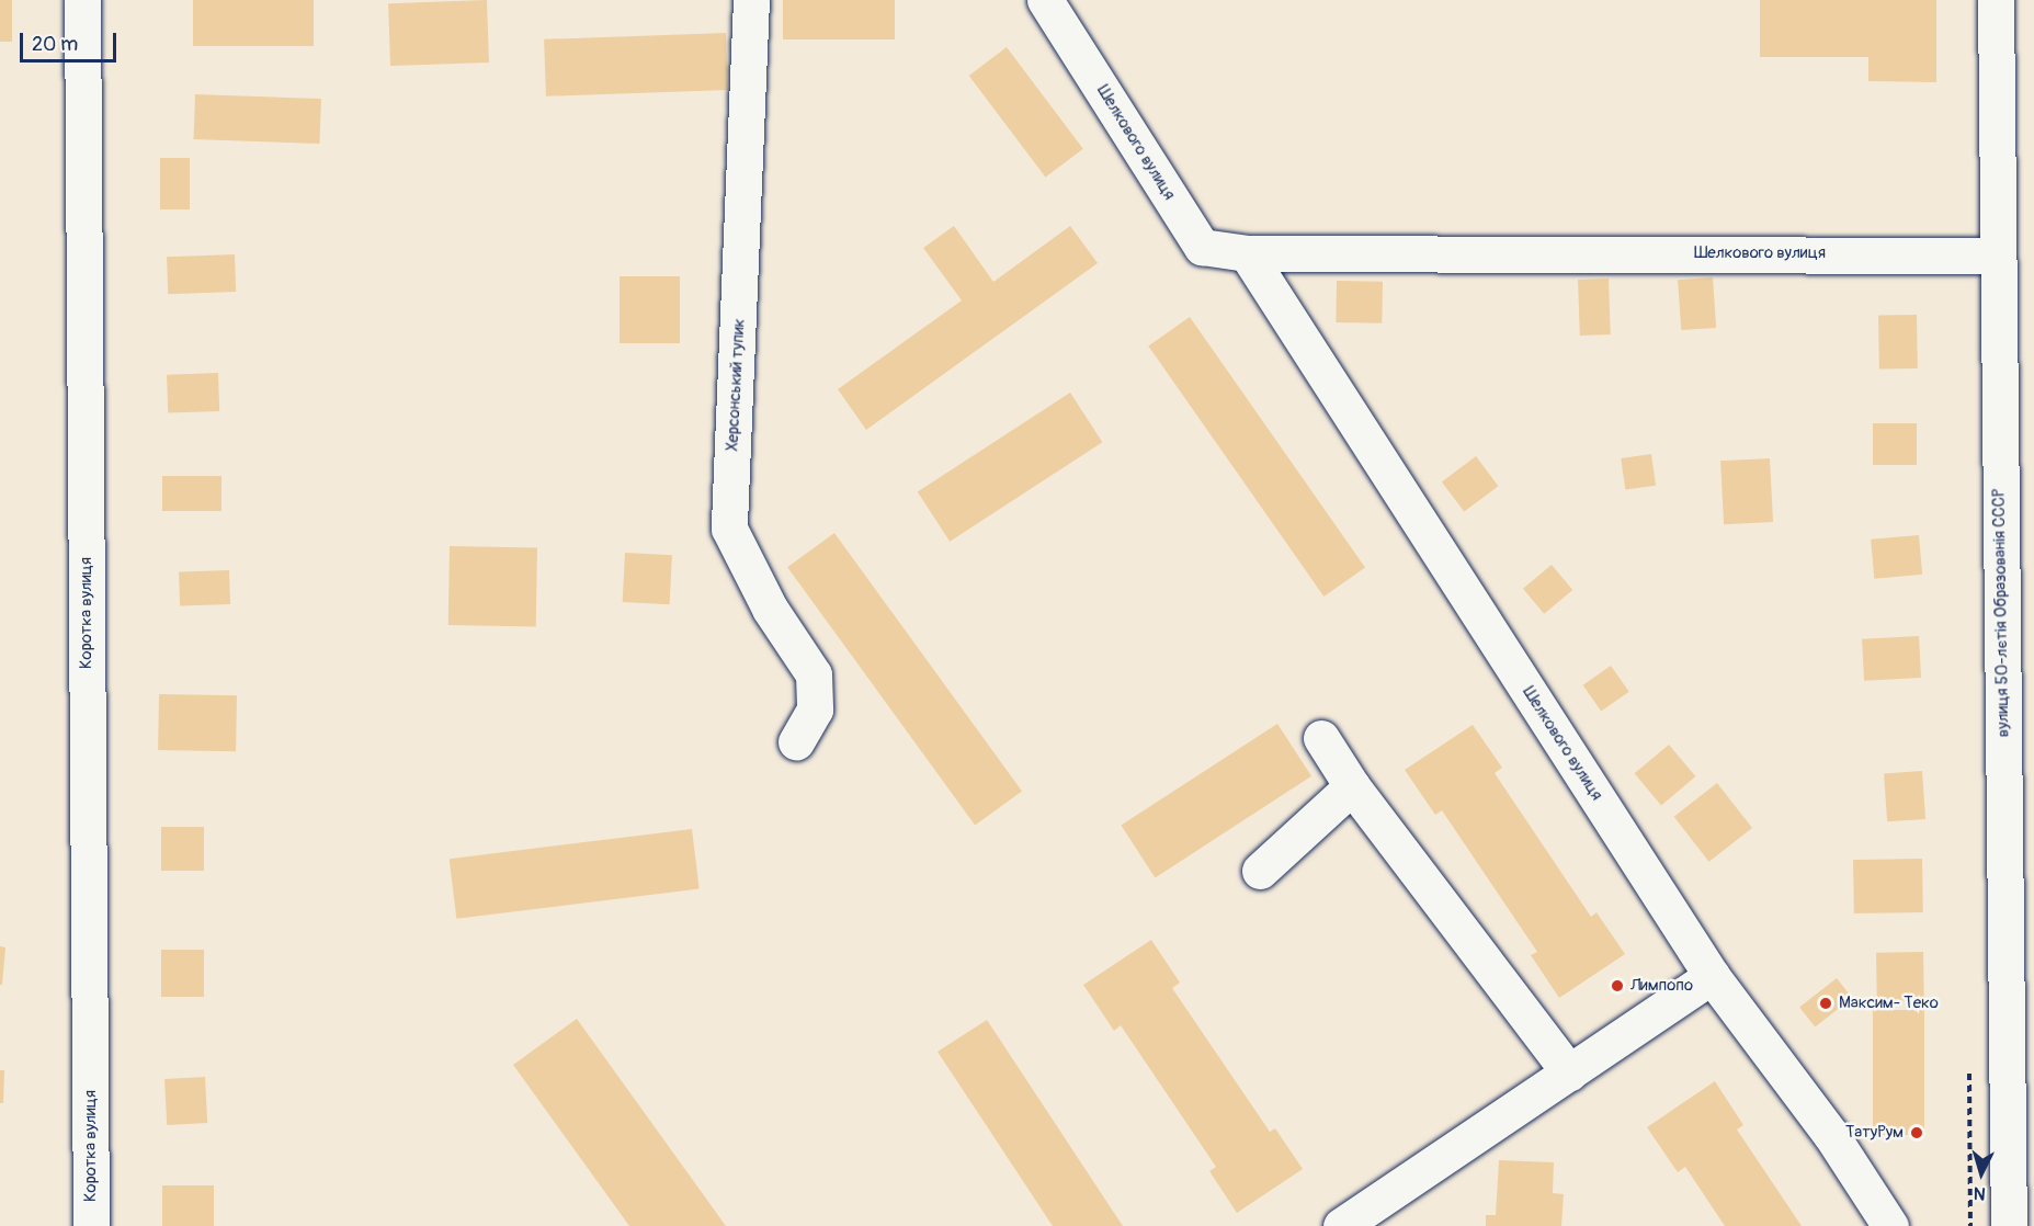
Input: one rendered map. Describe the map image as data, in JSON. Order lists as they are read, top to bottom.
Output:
{
  "streets": {
    "street": [
      "Шелкового вулиця",
      "Херсонський тупик",
      "Коротка вулиця",
      "вулиця 50-лєтія Образованія СССР"
    ]
  },
  "crossings": [
    ["Шелкового вулиця", "вулиця 50-лєтія Образованія СССР"]
  ],
  "places": ["Лимпопо", "Максим- Теко", "ТатуРум"],
  "scale_bar": "20 m",
  "north": "bottom"
}
